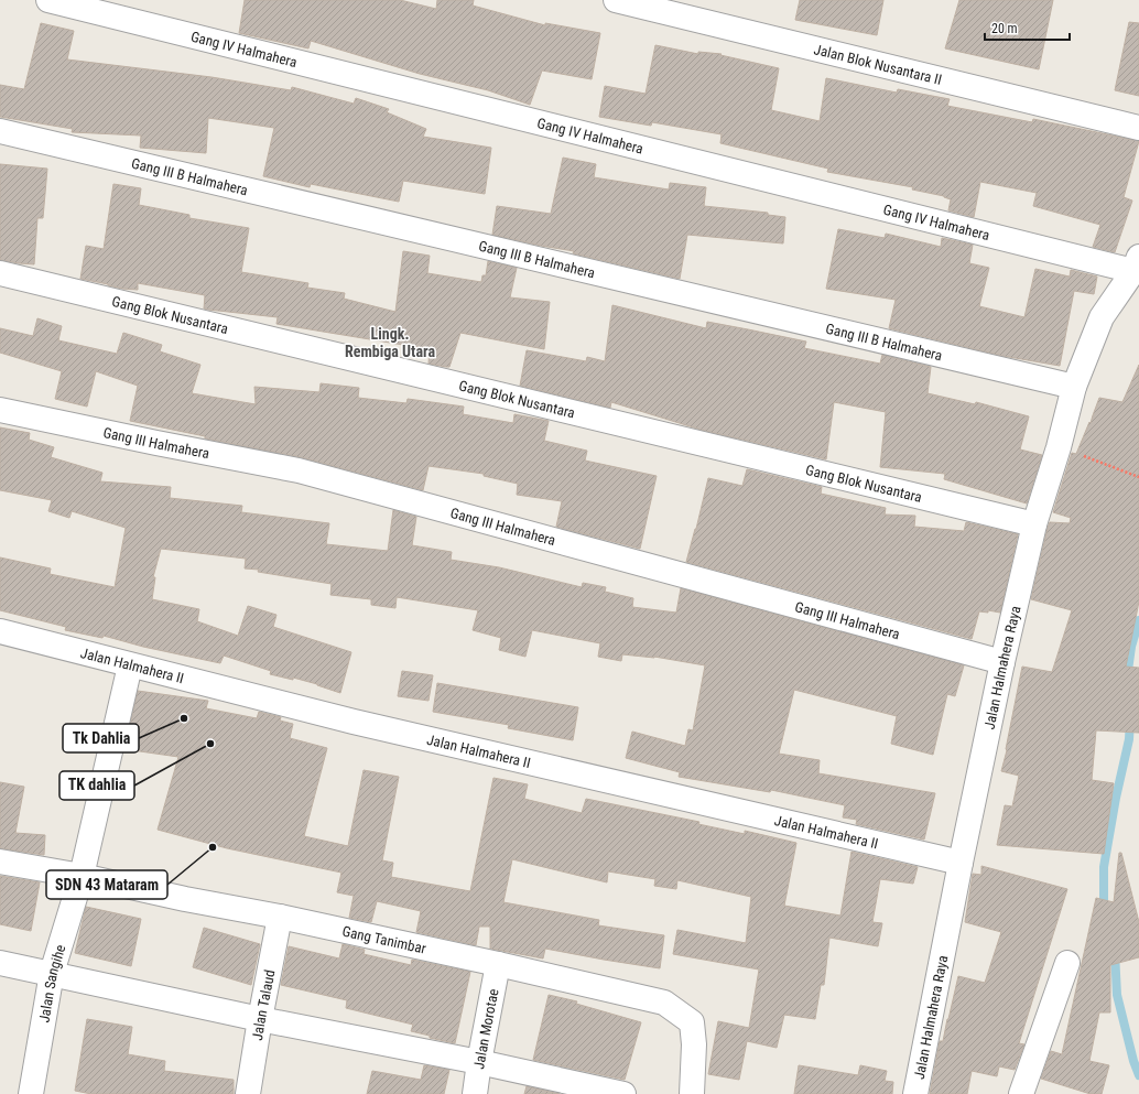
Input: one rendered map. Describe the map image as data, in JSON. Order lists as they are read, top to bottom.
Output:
{
  "streets": {
    "street": [
      "Gang IV Halmahera",
      "Jalan Blok Nusantara II",
      "Gang III B Halmahera",
      "Gang Blok Nusantara",
      "Gang III Halmahera",
      "Jalan Halmahera II",
      "Jalan Halmahera Raya",
      "Gang Tanimbar",
      "Jalan Sangihe",
      "Jalan Talaud",
      "Jalan Morotae"
    ]
  },
  "crossings": [
    ["Gang IV Halmahera", "Jalan Halmahera Raya"],
    ["Gang III B Halmahera", "Jalan Halmahera Raya"],
    ["Gang Blok Nusantara", "Jalan Halmahera Raya"],
    ["Gang III Halmahera", "Jalan Halmahera Raya"],
    ["Jalan Halmahera II", "Jalan Halmahera Raya"],
    ["Jalan Halmahera II", "Jalan Sangihe"],
    ["Gang Tanimbar", "Jalan Sangihe"],
    ["Gang Tanimbar", "Jalan Talaud"],
    ["Gang Tanimbar", "Jalan Morotae"]
  ],
  "districts": ["Lingk. Rembiga Utara"],
  "places": ["Tk Dahlia", "TK dahlia", "SDN 43 Mataram"],
  "scale_bar": "20 m"
}
